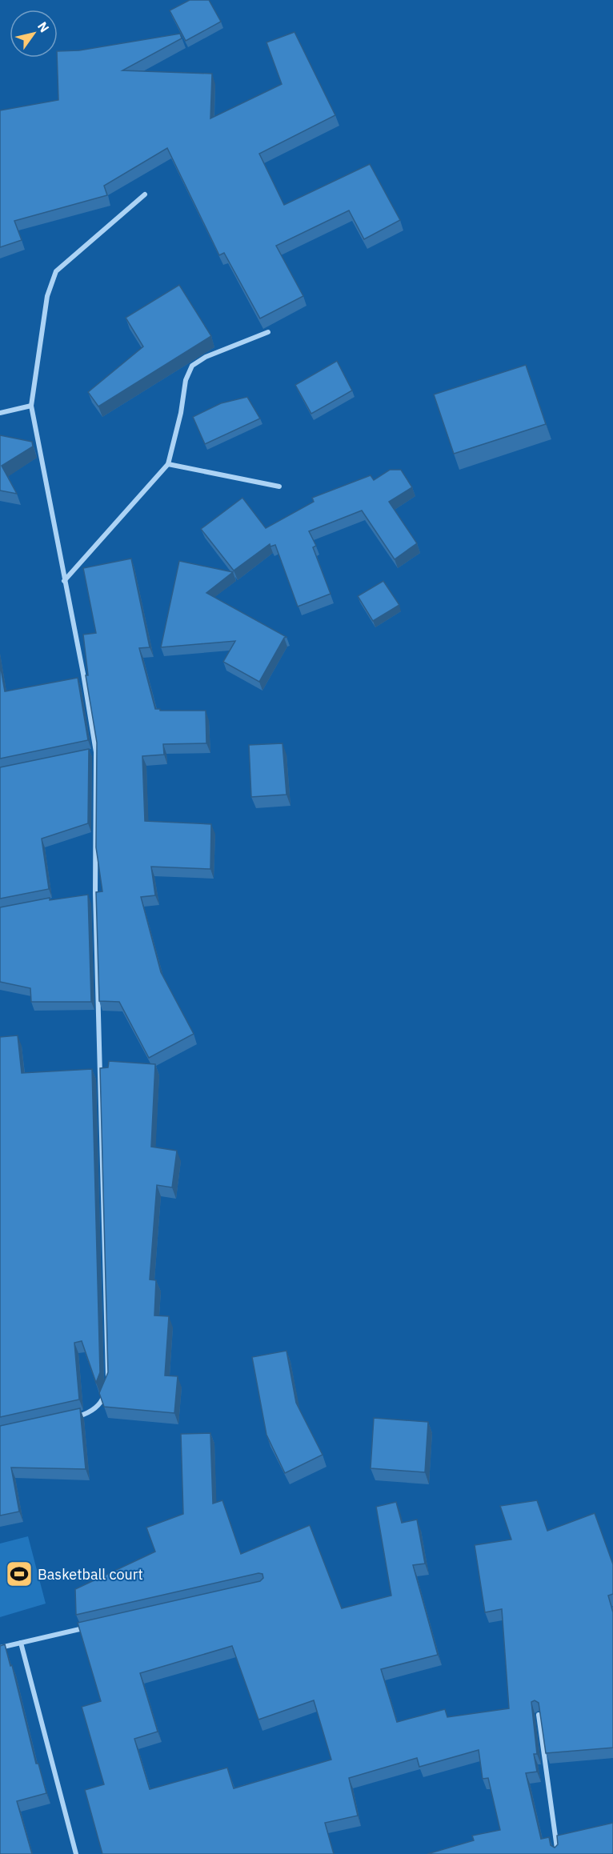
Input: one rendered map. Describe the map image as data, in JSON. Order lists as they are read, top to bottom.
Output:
{
  "places": {
    "sports": ["Basketball court"]
  },
  "north": "top right"
}
